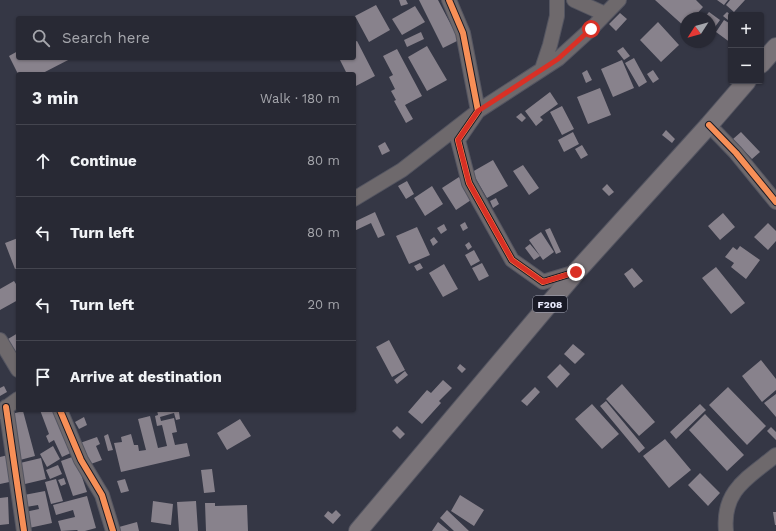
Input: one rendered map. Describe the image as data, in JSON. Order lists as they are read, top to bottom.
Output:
{
  "streets": {
    "main road": ["F208"]
  },
  "north": "bottom left",
  "page": {
    "map_buttons": ["+", "−"],
    "search": "Search here",
    "heading": ["3 min", "Walk · 180 m"],
    "list": [
      ["Continue", "80 m"],
      ["Turn left", "80 m"],
      ["Turn left", "20 m"],
      "Arrive at destination"
    ]
  }
}
